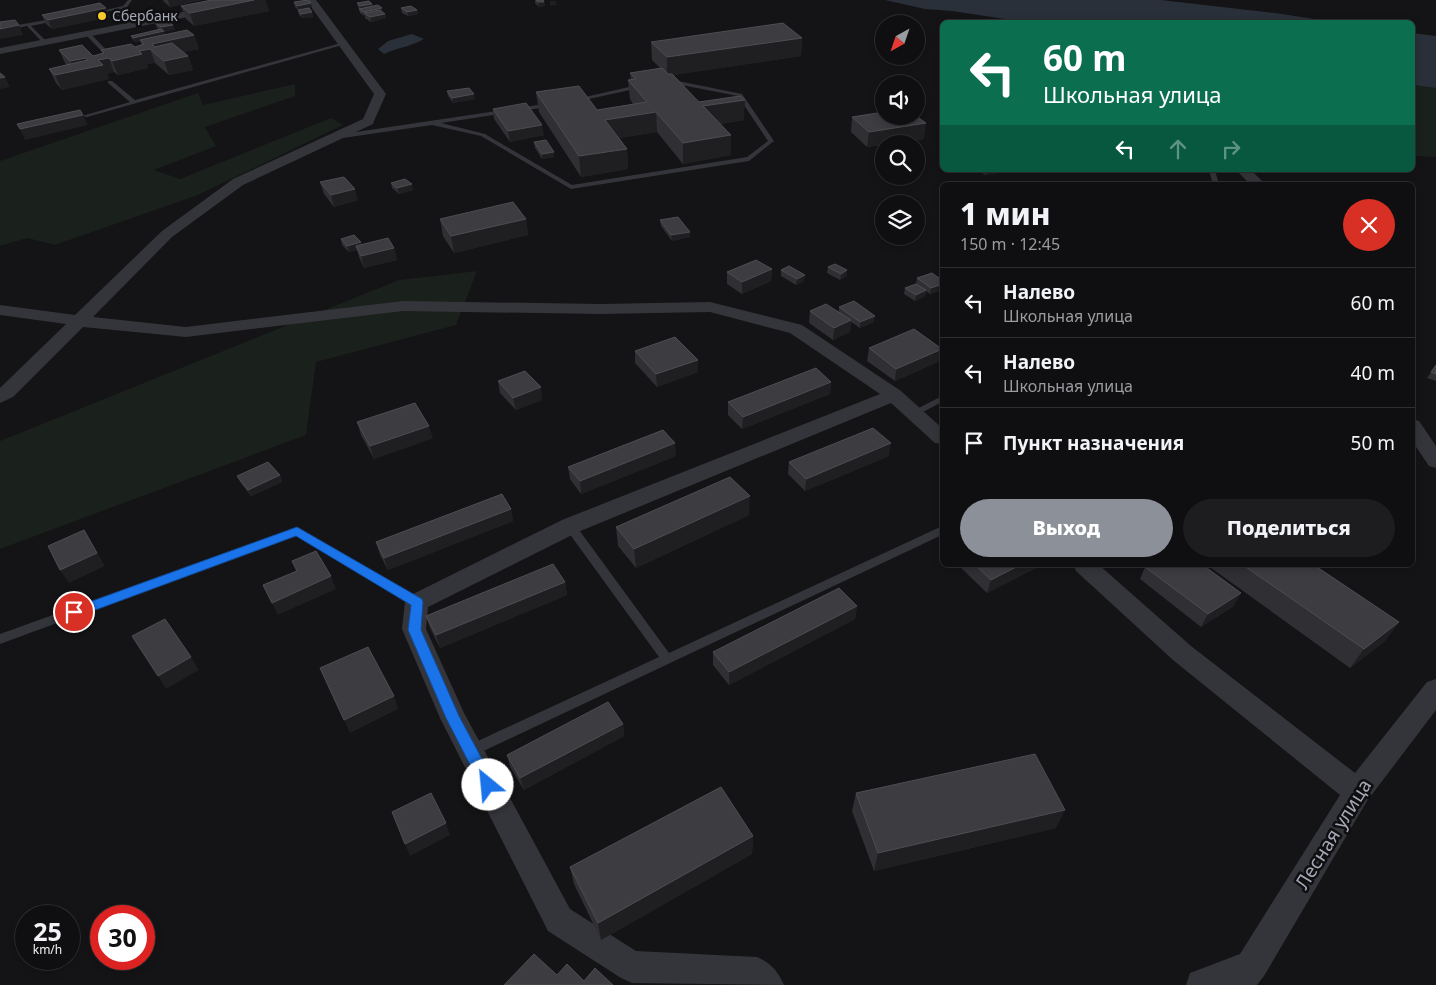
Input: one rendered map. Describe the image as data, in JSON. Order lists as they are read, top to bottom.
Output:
{
  "streets": {
    "street": ["Лесная улица"]
  },
  "places": ["Сбербанк"],
  "north": "bottom left",
  "page": {
    "turn": ["60 m", "Школьная улица"],
    "heading": ["1 мин", "150 m · 12:45"],
    "list": [
      {
        "name": "Налево",
        "note": "Школьная улица",
        "value": "60 m"
      },
      {
        "name": "Налево",
        "note": "Школьная улица",
        "value": "40 m"
      },
      {
        "name": "Пункт назначения",
        "value": "50 m"
      }
    ],
    "buttons": ["Выход", "Поделиться"],
    "speed": "25 km/h",
    "limit": "30"
  }
}
